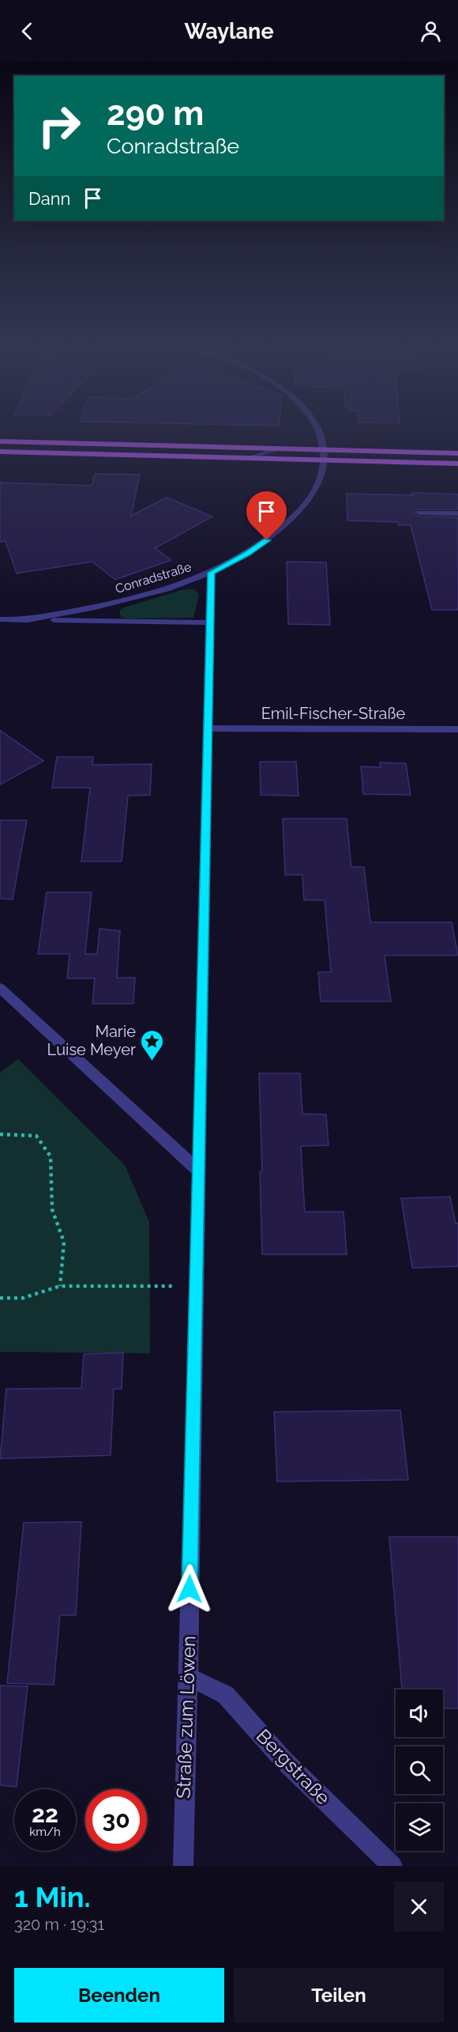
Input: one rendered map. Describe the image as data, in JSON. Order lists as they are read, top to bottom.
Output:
{
  "streets": {
    "street": [
      "Conradstraße",
      "Emil-Fischer-Straße",
      "Straße zum Löwen",
      "Bergstraße"
    ]
  },
  "crossings": [
    ["Conradstraße", "Straße zum Löwen"],
    ["Emil-Fischer-Straße", "Straße zum Löwen"],
    ["Straße zum Löwen", "Bergstraße"]
  ],
  "places": {
    "place": ["Marie Luise Meyer"]
  },
  "page": {
    "header": "Waylane",
    "turn": ["290 m", "Conradstraße"],
    "then": "Dann",
    "speed": "22 km/h",
    "limit": "30",
    "heading": ["1 Min.", "320 m · 19:31"],
    "buttons": ["Beenden", "Teilen"]
  }
}
